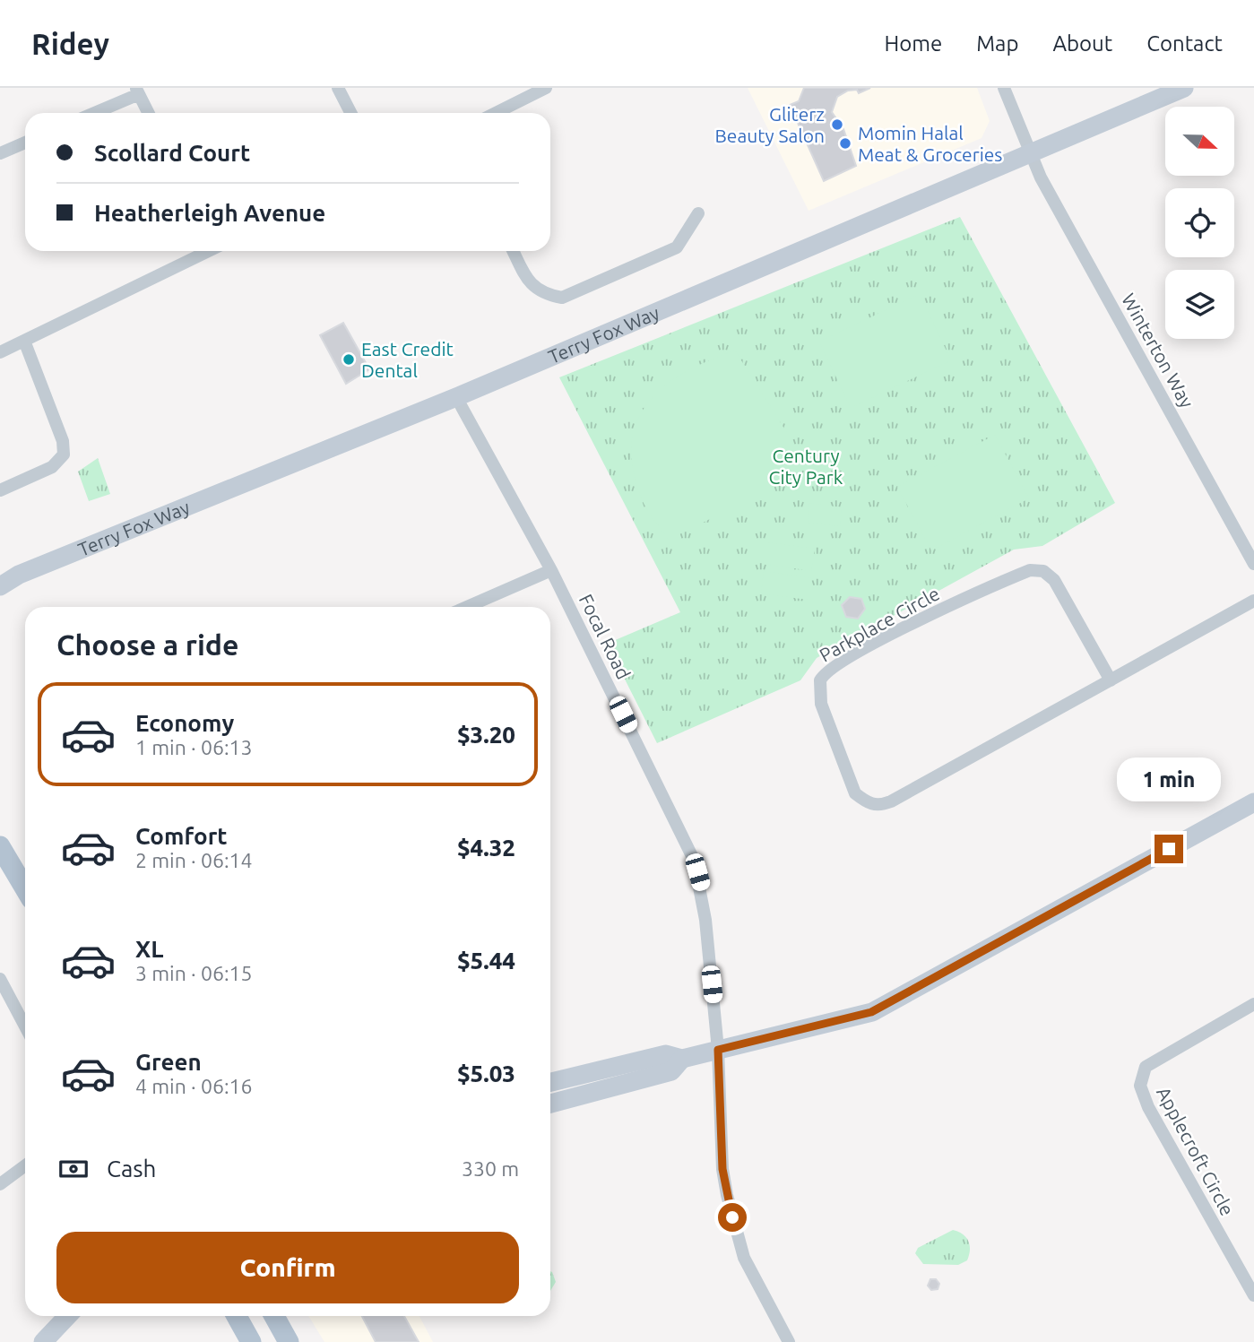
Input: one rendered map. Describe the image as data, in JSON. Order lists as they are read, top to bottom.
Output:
{
  "streets": {
    "street": [
      "Terry Fox Way",
      "Winterton Way",
      "Parkplace Circle",
      "Focal Road",
      "Applecroft Circle"
    ]
  },
  "crossings": [
    ["Terry Fox Way", "Winterton Way"],
    ["Terry Fox Way", "Focal Road"]
  ],
  "parks": ["Century City Park"],
  "places": ["Gliterz Beauty Salon", "Momin Halal Meat & Groceries", "East Credit Dental"],
  "north": "right",
  "page": {
    "header": "Ridey",
    "nav": [
      "Home",
      "Map",
      "About",
      "Contact"
    ],
    "banner": ["Scollard Court", "Heatherleigh Avenue"],
    "heading": "Choose a ride",
    "list": [
      {
        "name": "Economy",
        "note": "1 min · 06:13",
        "value": "$3.20"
      },
      {
        "name": "Comfort",
        "note": "2 min · 06:14",
        "value": "$4.32"
      },
      {
        "name": "XL",
        "note": "3 min · 06:15",
        "value": "$5.44"
      },
      {
        "name": "Green",
        "note": "4 min · 06:16",
        "value": "$5.03"
      }
    ],
    "bubble": "1 min",
    "pay": ["Cash", "330 m"],
    "buttons": "Confirm"
  }
}
